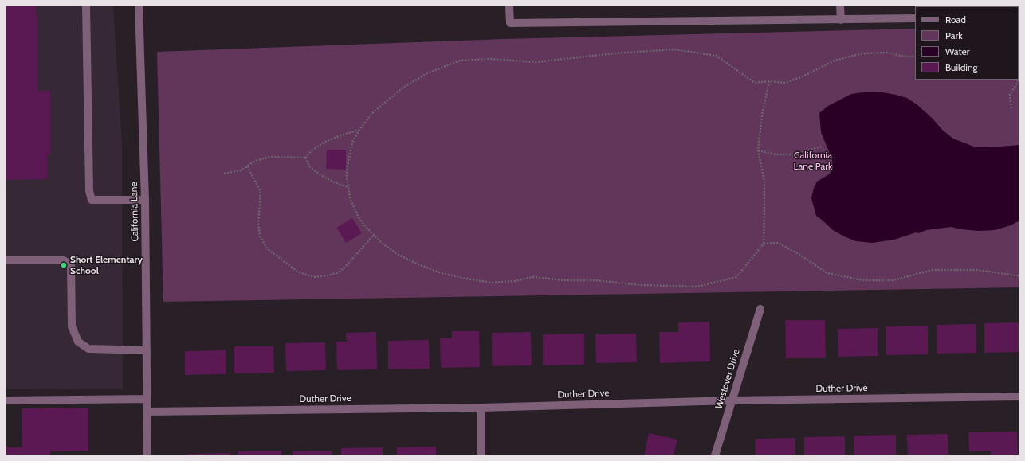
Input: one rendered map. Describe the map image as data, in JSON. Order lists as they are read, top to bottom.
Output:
{
  "streets": {
    "street": ["California Lane", "Westover Drive", "Duther Drive"]
  },
  "crossings": [
    ["California Lane", "Duther Drive"],
    ["Westover Drive", "Duther Drive"]
  ],
  "parks": ["California Lane Park"],
  "places": ["Short Elementary School"],
  "legend": [
    "Road",
    "Park",
    "Water",
    "Building"
  ]
}
